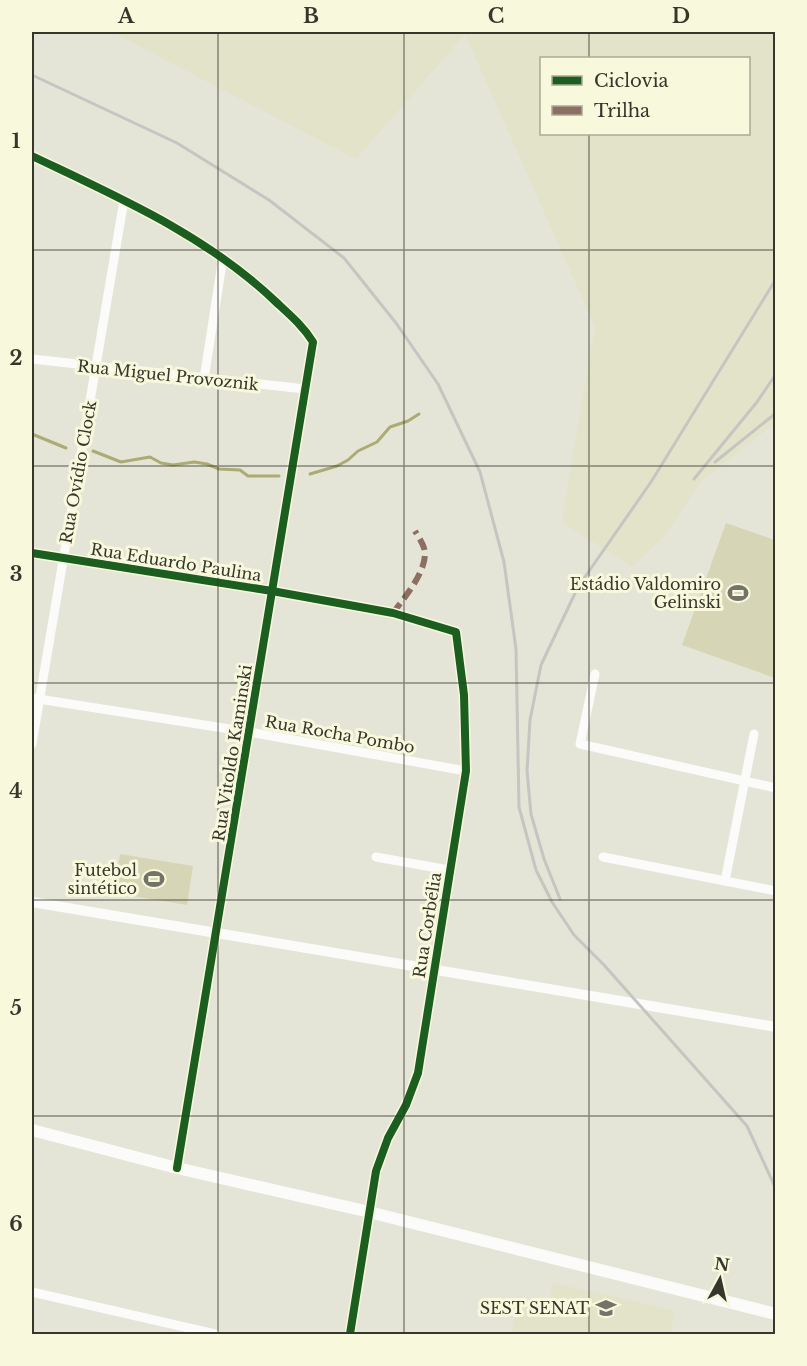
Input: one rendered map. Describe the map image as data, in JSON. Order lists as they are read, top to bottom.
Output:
{
  "streets": {
    "street": [
      "Rua Miguel Provoznik",
      "Rua Ovídio Clock",
      "Rua Eduardo Paulina",
      "Rua Rocha Pombo",
      "Rua Vitoldo Kaminski",
      "Rua Corbélia"
    ]
  },
  "crossings": [
    ["Rua Miguel Provoznik", "Rua Ovídio Clock"],
    ["Rua Miguel Provoznik", "Rua Vitoldo Kaminski"],
    ["Rua Ovídio Clock", "Rua Eduardo Paulina"],
    ["Rua Ovídio Clock", "Rua Rocha Pombo"],
    ["Rua Eduardo Paulina", "Rua Vitoldo Kaminski"],
    ["Rua Eduardo Paulina", "Rua Corbélia"],
    ["Rua Rocha Pombo", "Rua Vitoldo Kaminski"],
    ["Rua Rocha Pombo", "Rua Corbélia"]
  ],
  "places": {
    "sports": ["Estádio Valdomiro Gelinski", "Futebol sintético"],
    "school or university": ["SEST SENAT"]
  },
  "legend": ["Ciclovia", "Trilha"],
  "north": "top",
  "grid": {
    "columns": [
      "A",
      "B",
      "C",
      "D"
    ],
    "rows": [
      "1",
      "2",
      "3",
      "4",
      "5",
      "6"
    ]
  }
}
